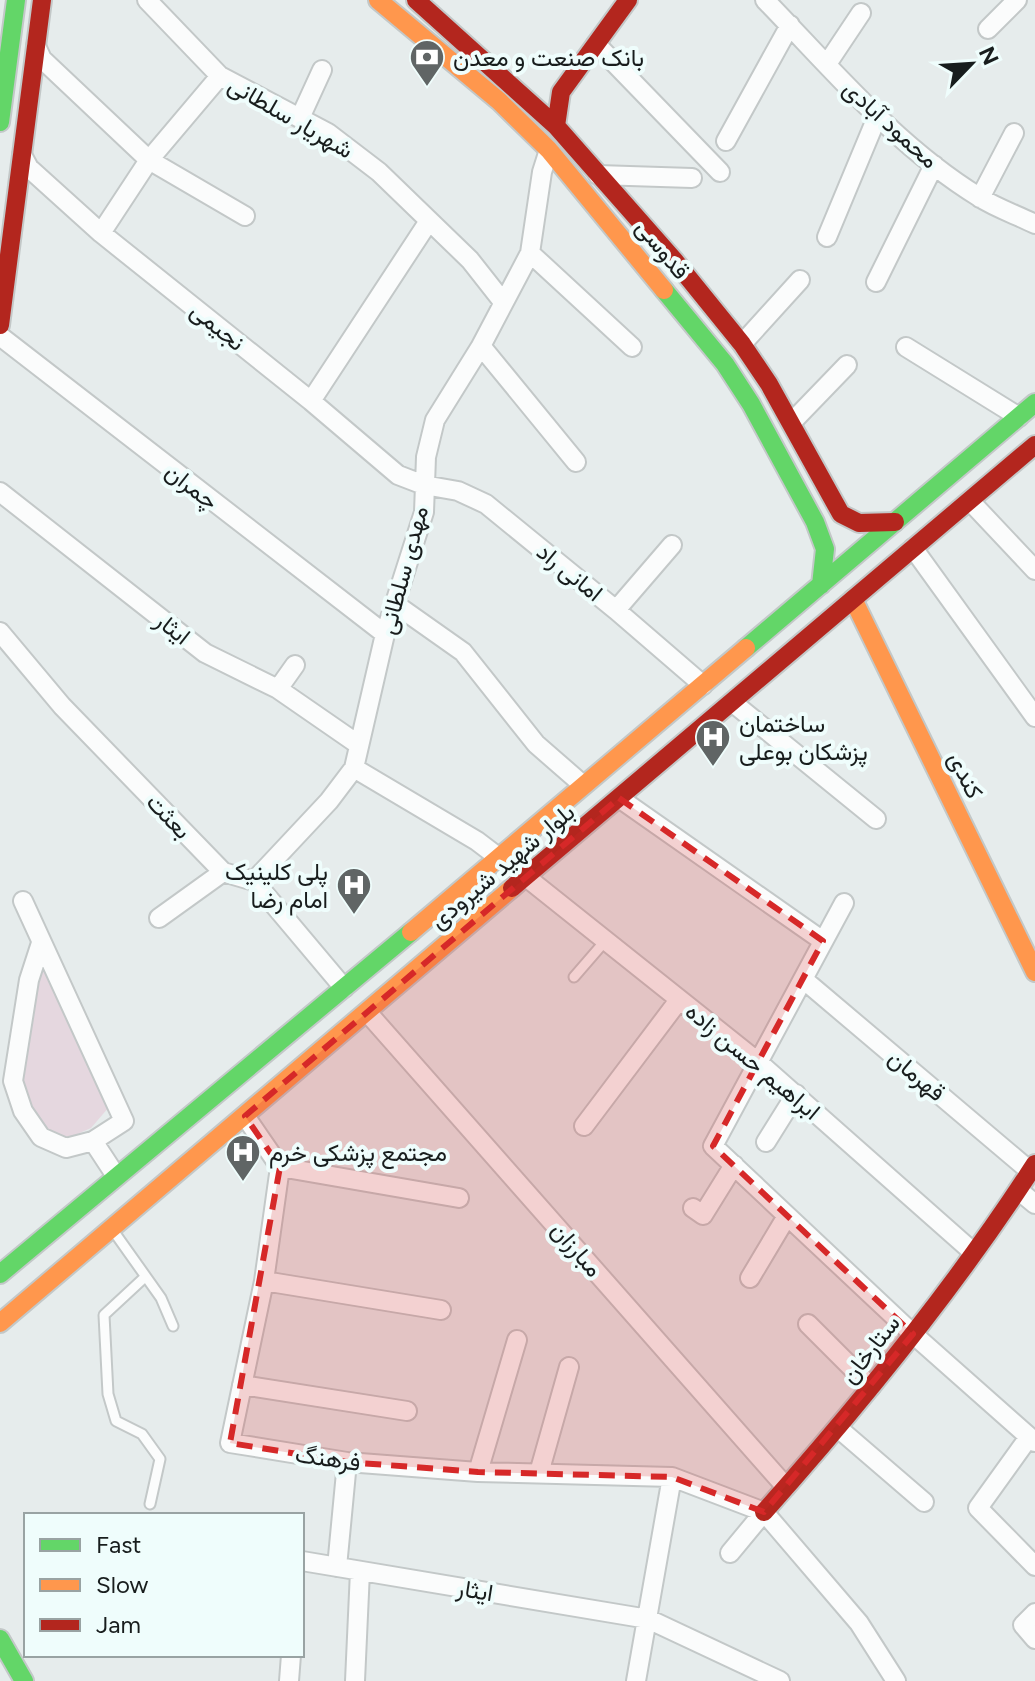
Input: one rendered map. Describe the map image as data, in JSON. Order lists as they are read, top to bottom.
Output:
{
  "streets": {
    "main road": [
      "قدوسی",
      "کندی",
      "بلوار شهید شیرودی",
      "ستارخان"
    ],
    "street": [
      "شهریار سلطانی",
      "محمود آبادی",
      "نجیمی",
      "چمران",
      "مهدی سلطانی",
      "امانی راد",
      "ایثار",
      "بعثت",
      "ابراهیم حسن زاده",
      "قهرمان",
      "مبارزان",
      "فرهنگ"
    ]
  },
  "crossings": [
    ["شهریار سلطانی", "مهدی سلطانی"],
    ["قدوسی", "مهدی سلطانی"],
    ["قدوسی", "بلوار شهید شیرودی"],
    ["نجیمی", "مهدی سلطانی"],
    ["نجیمی", "امانی راد"],
    ["چمران", "مهدی سلطانی"],
    ["مهدی سلطانی", "امانی راد"],
    ["مهدی سلطانی", "ایثار"],
    ["مهدی سلطانی", "بعثت"],
    ["امانی راد", "بلوار شهید شیرودی"],
    ["کندی", "بلوار شهید شیرودی"],
    ["بلوار شهید شیرودی", "ابراهیم حسن زاده"],
    ["بلوار شهید شیرودی", "مبارزان"],
    ["ابراهیم حسن زاده", "ستارخان"],
    ["قهرمان", "ستارخان"],
    ["مبارزان", "ستارخان"],
    ["ستارخان", "فرهنگ"]
  ],
  "places": {
    "bank": ["بانک صنعت و معدن"],
    "hospital": ["ساختمان پزشکان بوعلی", "پلی کلینیک امام رضا", "مجتمع پزشکی خرم"]
  },
  "legend": ["Fast", "Slow", "Jam"],
  "north": "top right"
}
